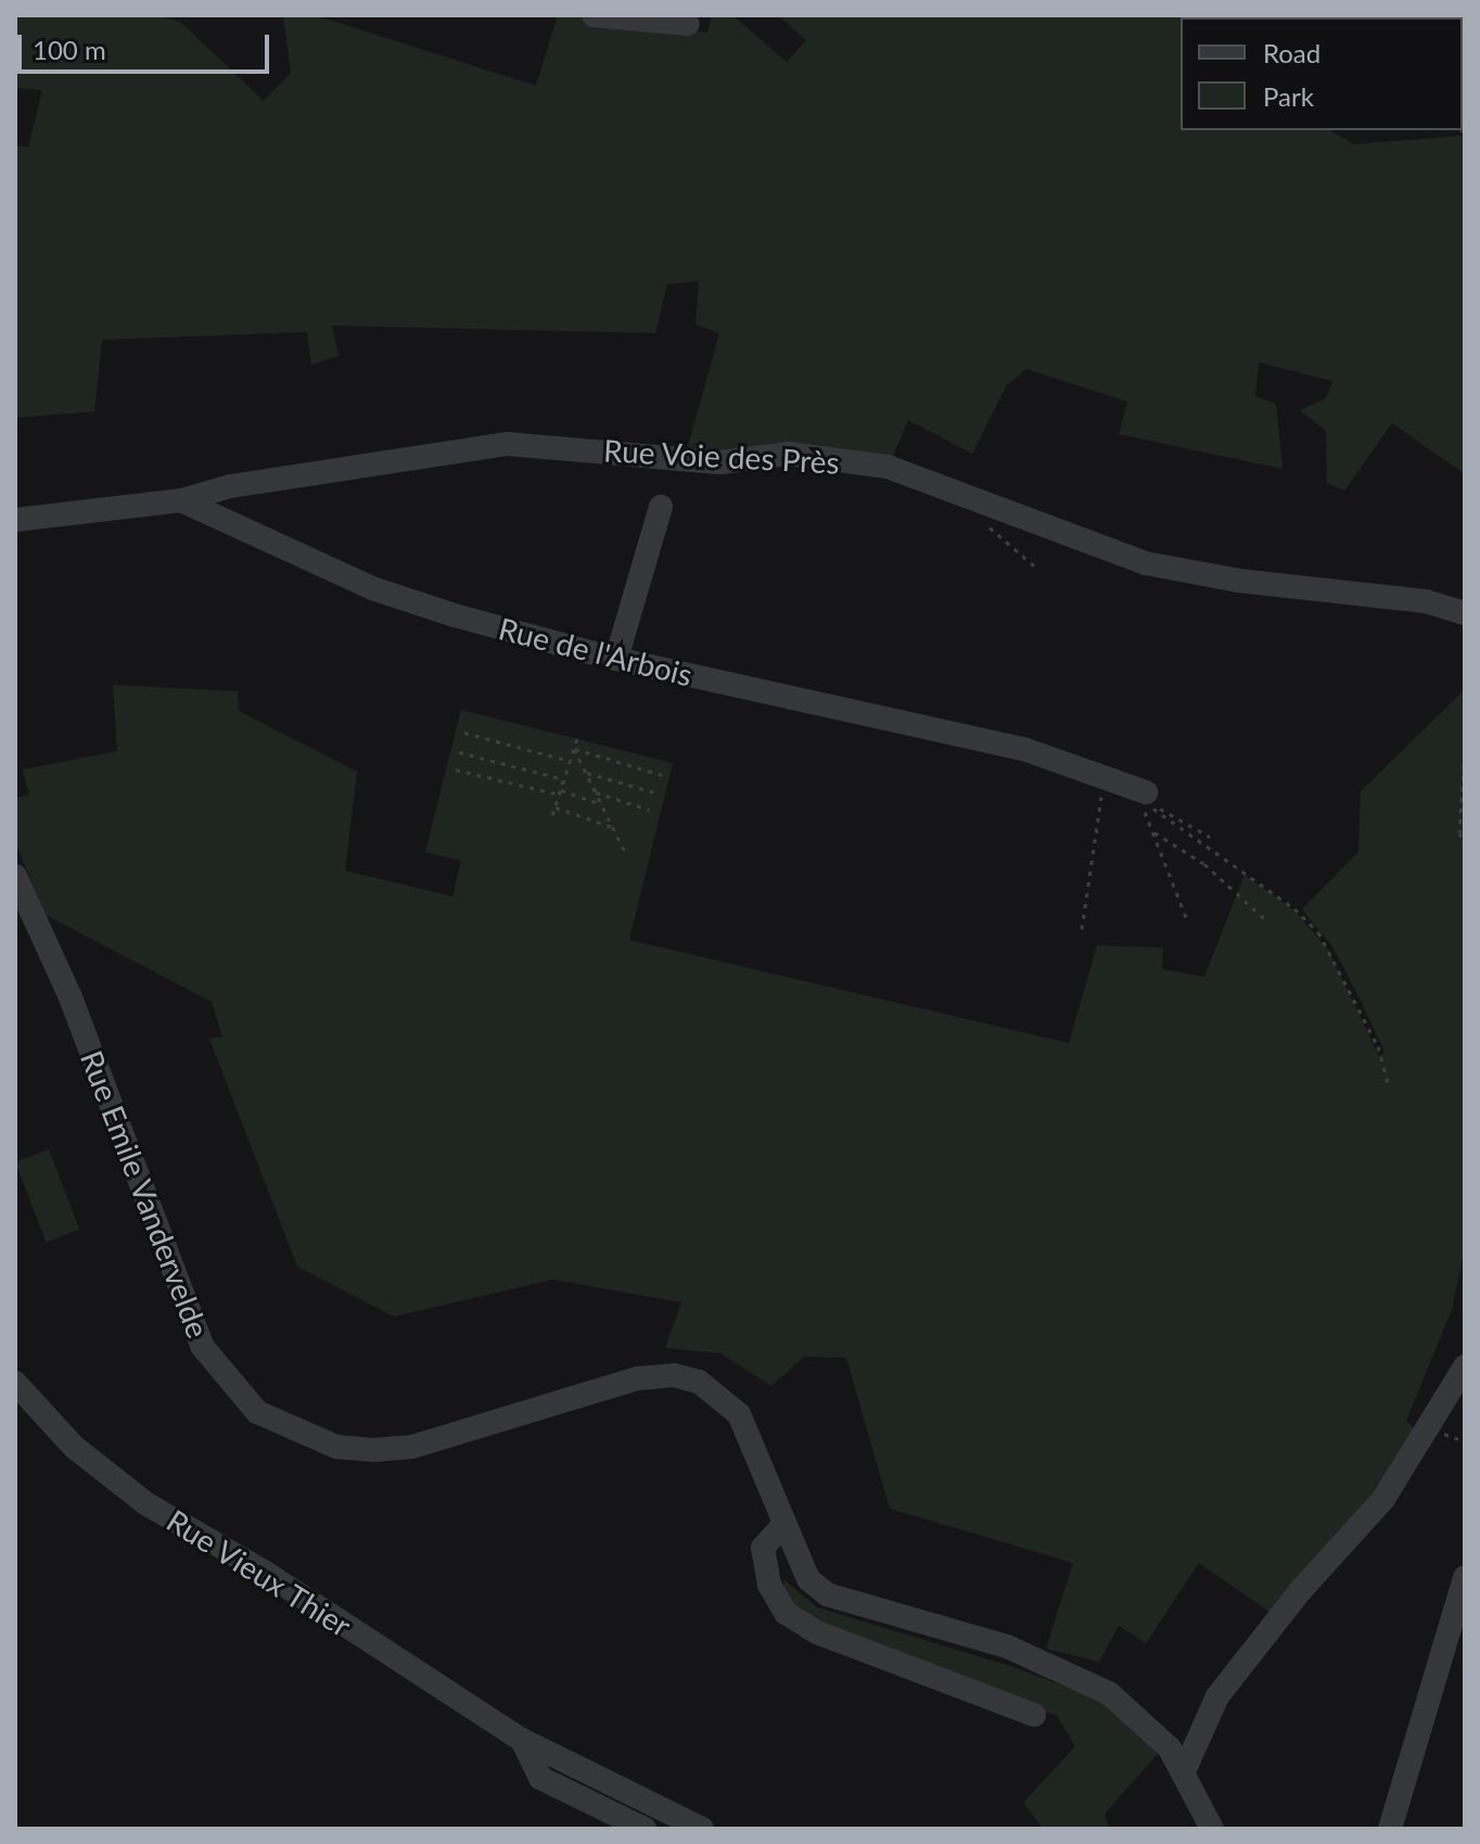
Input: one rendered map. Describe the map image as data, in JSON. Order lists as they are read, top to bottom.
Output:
{
  "streets": {
    "street": [
      "Rue Voie des Près",
      "Rue de l'Arbois",
      "Rue Emile Vandervelde",
      "Rue Vieux Thier"
    ]
  },
  "crossings": [
    ["Rue Voie des Près", "Rue de l'Arbois"]
  ],
  "legend": ["Road", "Park"],
  "scale_bar": "100 m"
}
